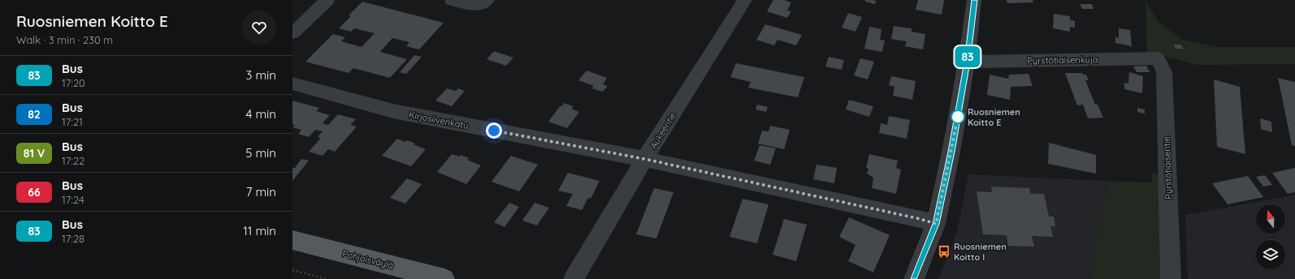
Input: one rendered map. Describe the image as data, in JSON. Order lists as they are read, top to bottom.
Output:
{
  "streets": {
    "main road": ["Pohjoisväylä"],
    "street": [
      "Pyrstötiaisenkuja",
      "Kirjosiivenkatu",
      "Aukeentie",
      "Pyrstötiaisentie"
    ]
  },
  "crossings": [
    ["Pyrstötiaisenkuja", "Pyrstötiaisentie"],
    ["Kirjosiivenkatu", "Aukeentie"]
  ],
  "places": {
    "other": ["Ruosniemen Koitto E"],
    "bus stop": ["Ruosniemen Koitto I"]
  },
  "lines": ["bus line 83"],
  "north": "top",
  "page": {
    "heading": ["Ruosniemen Koitto E", "Walk · 3 min · 230 m"],
    "on_map": "83",
    "list": [
      {
        "mark": "83",
        "name": "Bus",
        "note": "17:20",
        "value": "3 min"
      },
      {
        "mark": "82",
        "name": "Bus",
        "note": "17:21",
        "value": "4 min"
      },
      {
        "mark": "81 V",
        "name": "Bus",
        "note": "17:22",
        "value": "5 min"
      },
      {
        "mark": "66",
        "name": "Bus",
        "note": "17:24",
        "value": "7 min"
      },
      {
        "mark": "83",
        "name": "Bus",
        "note": "17:28",
        "value": "11 min"
      }
    ]
  }
}
